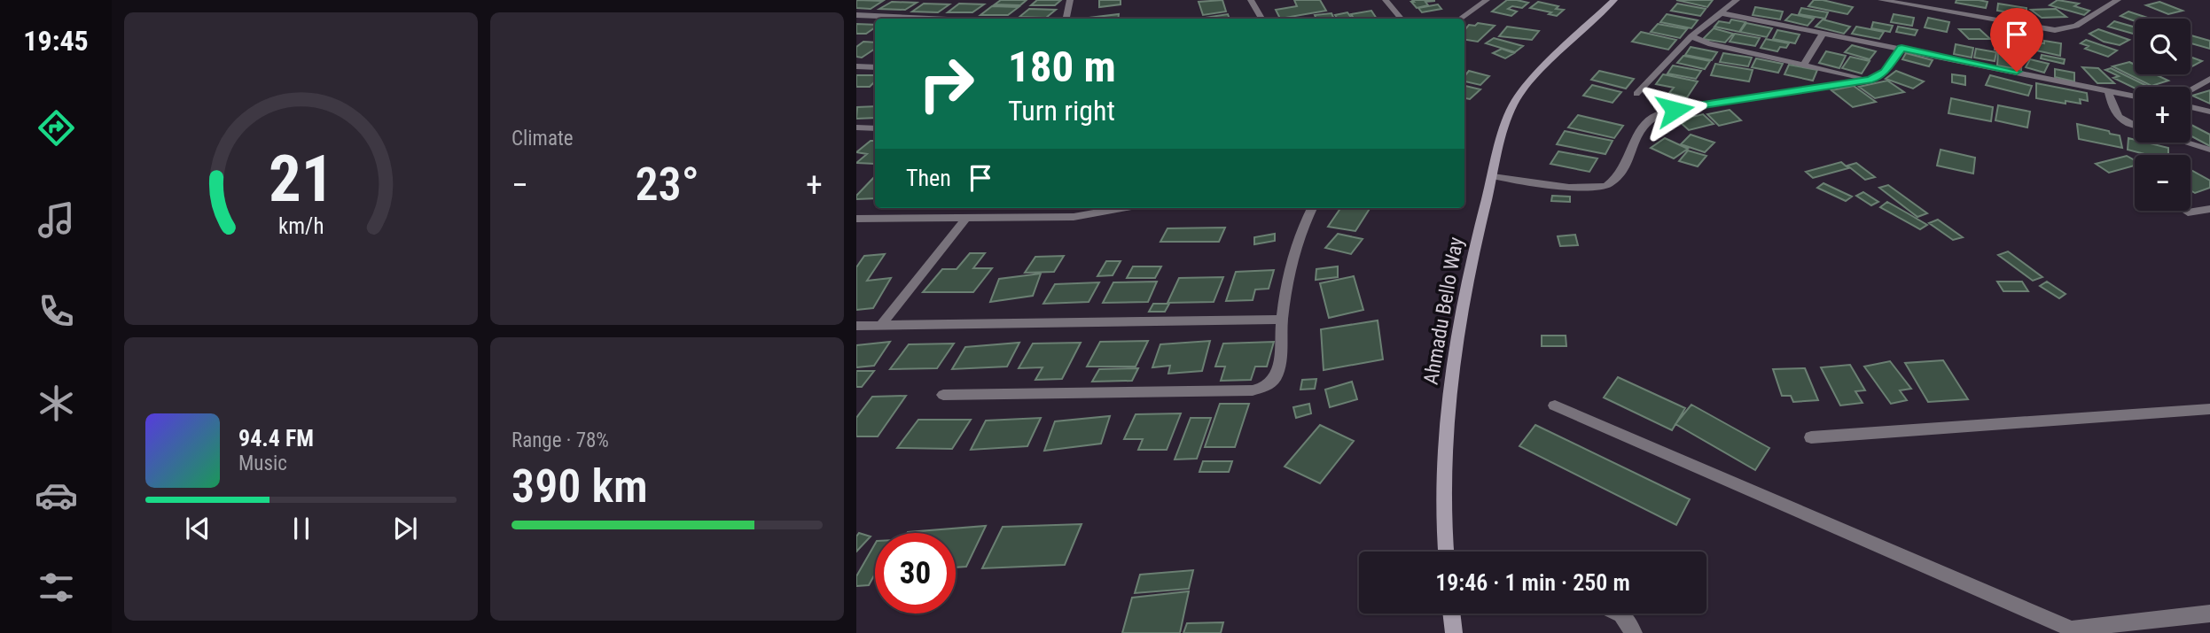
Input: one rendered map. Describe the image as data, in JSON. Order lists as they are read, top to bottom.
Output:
{
  "streets": {
    "street": ["Ahmadu Bello Way"]
  },
  "page": {
    "tabs": "19:45",
    "tile": [
      "Climate",
      ["Range · 78%", "390 km"]
    ],
    "map_buttons": ["+", "−"],
    "turn": ["180 m", "Turn right"],
    "then": "Then",
    "heat": ["−", "23°", "+"],
    "song": ["94.4 FM", "Music"],
    "limit": "30",
    "trip": "19:46 · 1 min · 250 m",
    "gauge": ["21", "km/h"]
  }
}
